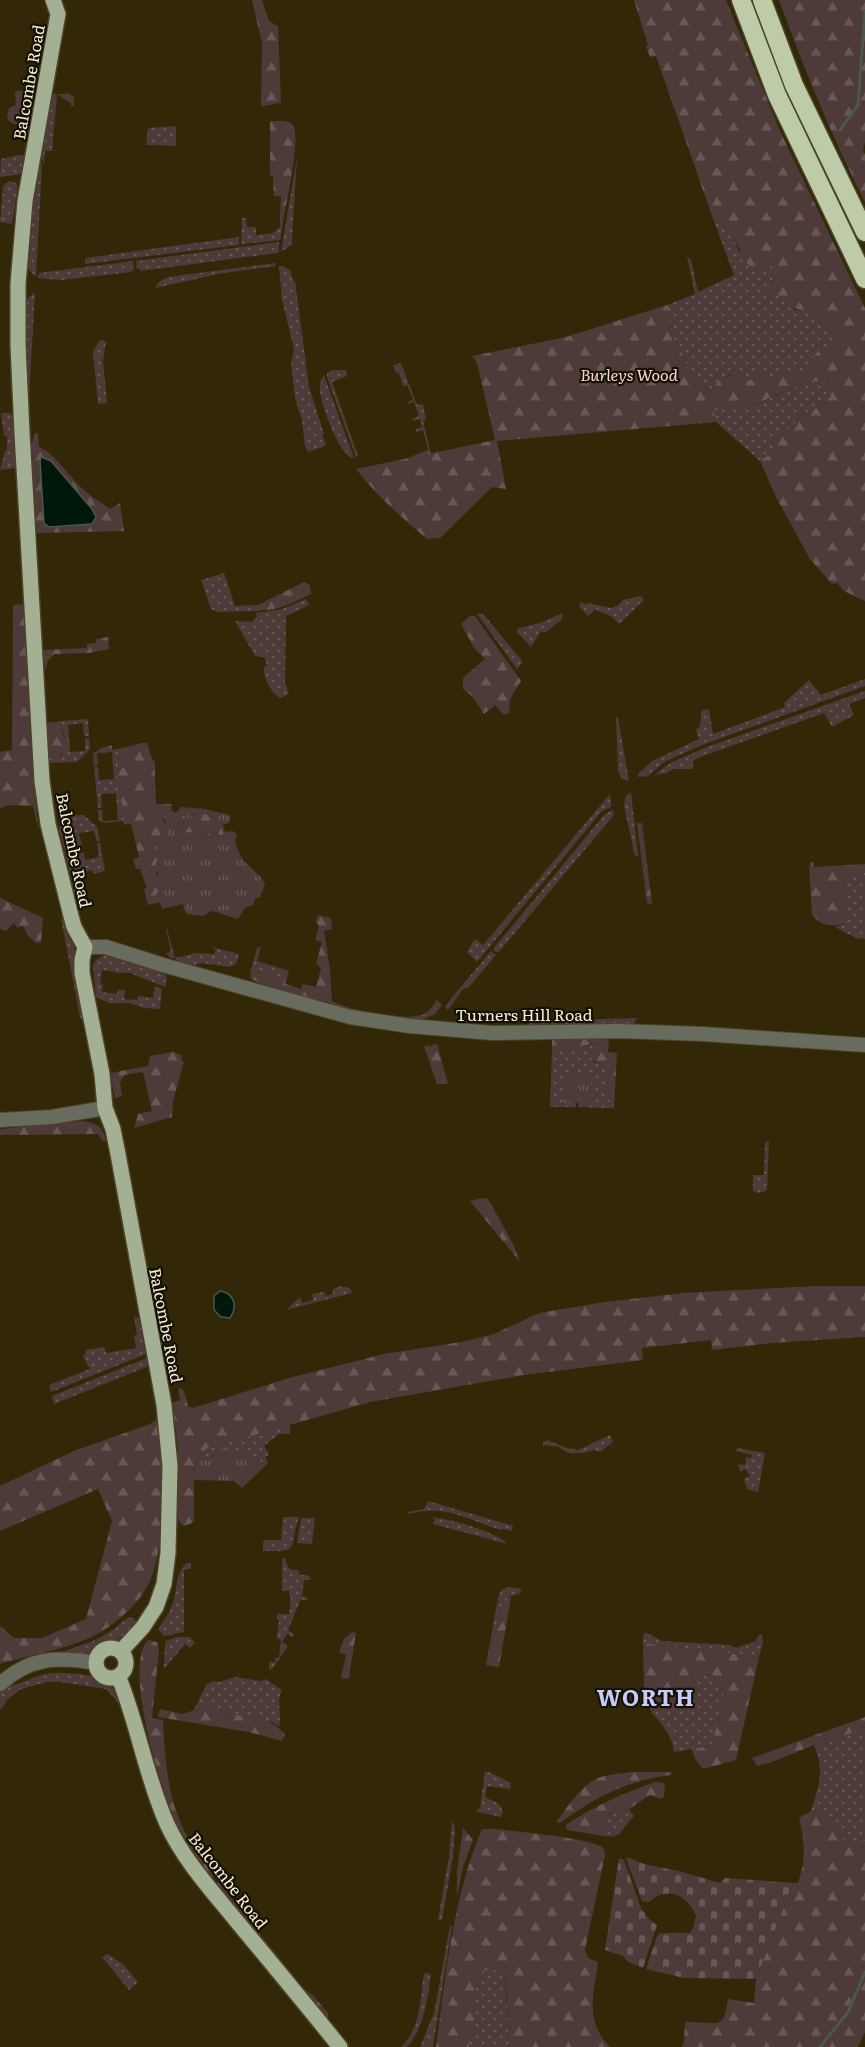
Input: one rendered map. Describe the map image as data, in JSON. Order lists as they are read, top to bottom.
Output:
{
  "streets": {
    "main road": ["Balcombe Road"],
    "street": ["Turners Hill Road"]
  },
  "crossings": [
    ["Balcombe Road", "Turners Hill Road"]
  ],
  "districts": ["WORTH"],
  "parks": ["Burleys Wood"]
}
